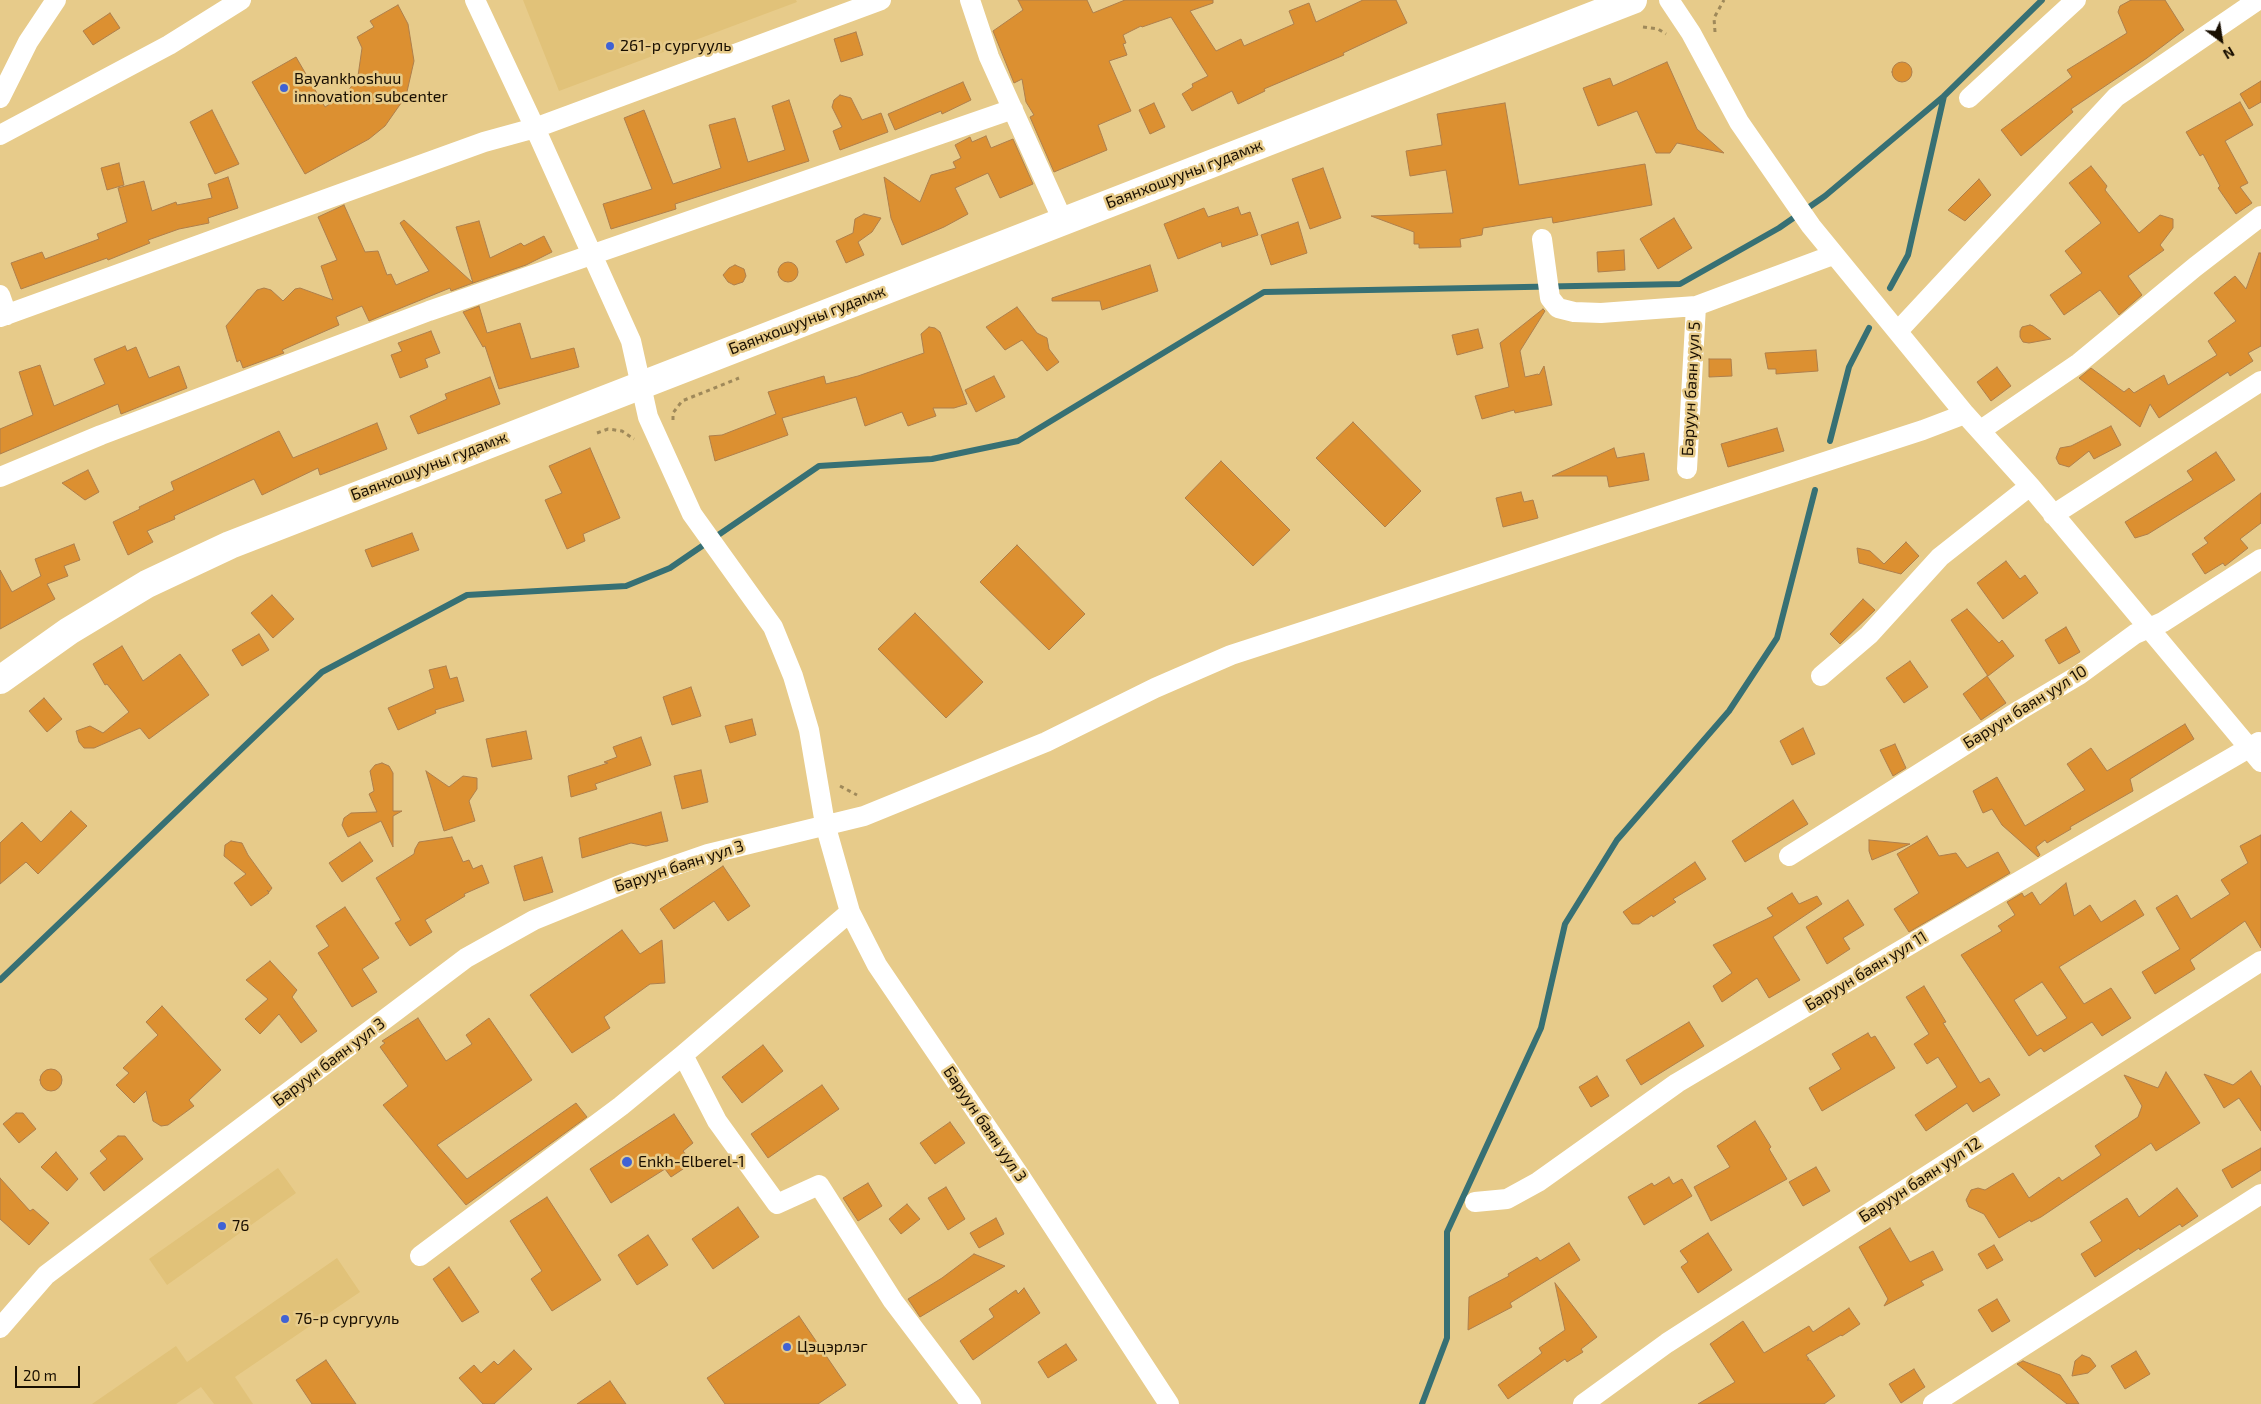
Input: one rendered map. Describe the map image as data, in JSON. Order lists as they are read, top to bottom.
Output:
{
  "streets": {
    "main road": ["Баянхошууны гудамж"],
    "street": [
      "Баруун баян уул 5",
      "Баруун баян уул 10",
      "Баруун баян уул 3",
      "Баруун баян уул 11",
      "Баруун баян уул 12"
    ]
  },
  "places": [
    "261-р сургууль",
    "Bayankhoshuu innovation subcenter",
    "Enkh-Elberel-1",
    "76",
    "76-р сургууль",
    "Цэцэрлэг"
  ],
  "scale_bar": "20 m",
  "north": "bottom right"
}
